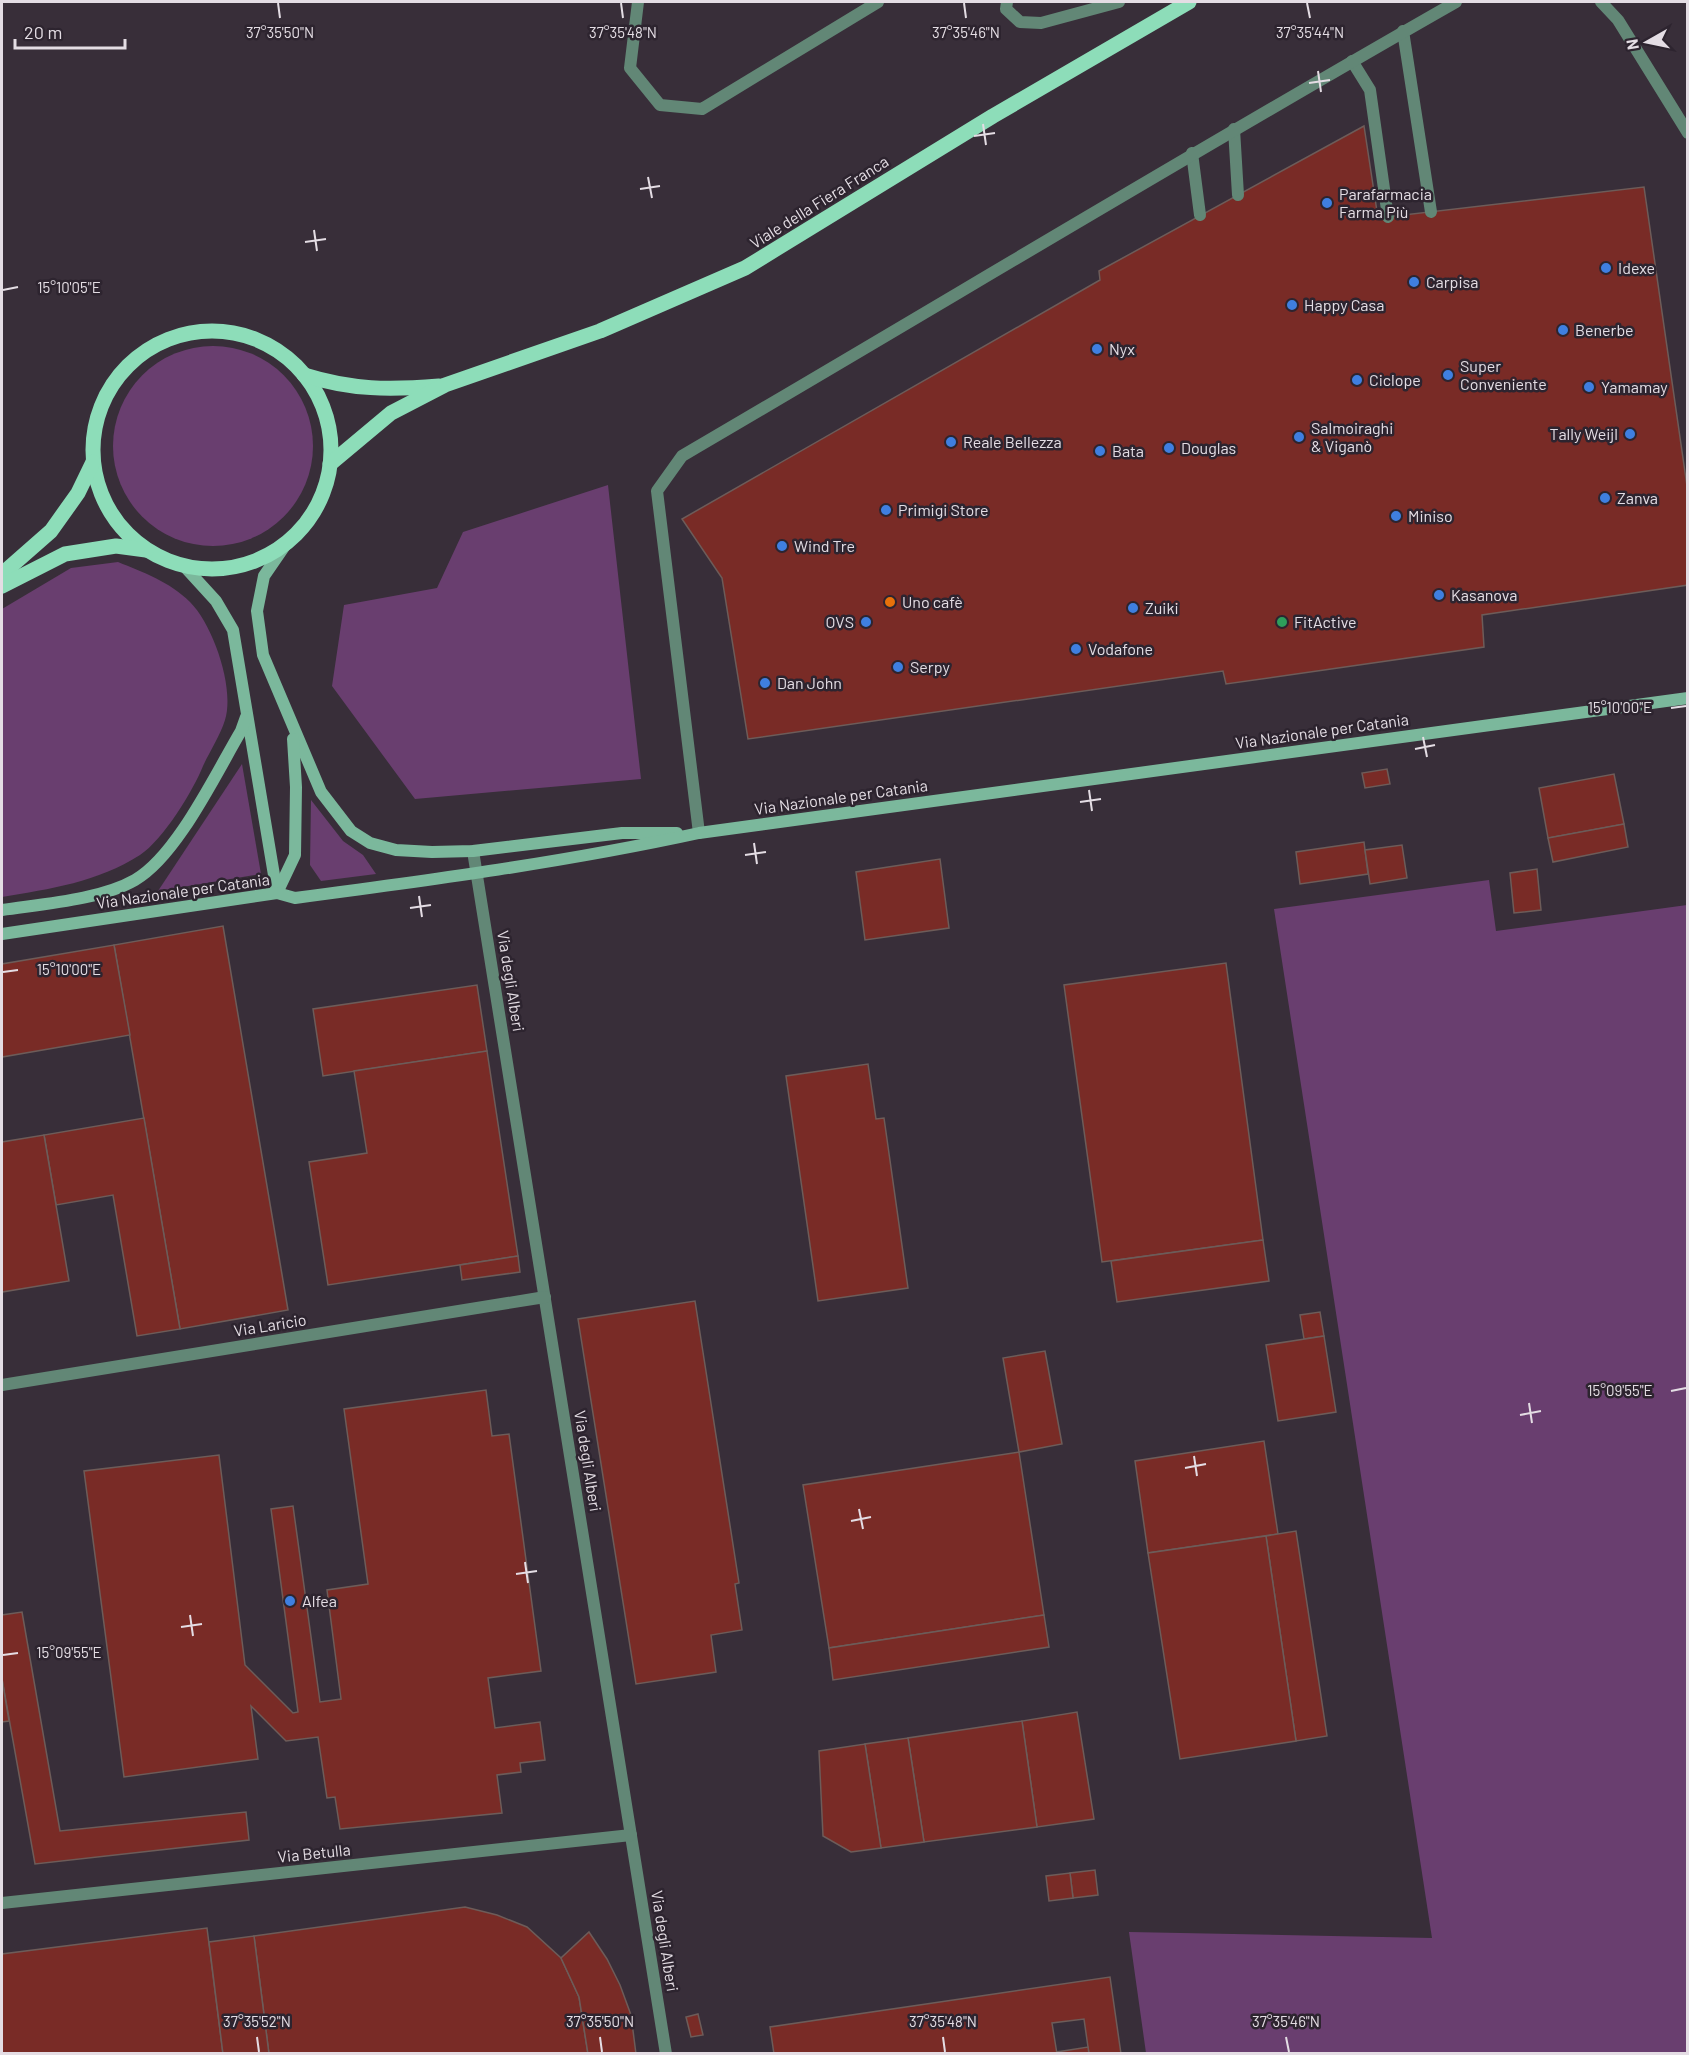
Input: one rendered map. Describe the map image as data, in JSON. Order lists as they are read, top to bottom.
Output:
{
  "streets": {
    "main road": ["Viale della Fiera Franca", "Via Nazionale per Catania"],
    "street": ["Via degli Alberi", "Via Laricio", "Via Betulla"]
  },
  "crossings": [
    ["Via Nazionale per Catania", "Via degli Alberi"],
    ["Via degli Alberi", "Via Laricio"],
    ["Via degli Alberi", "Via Betulla"]
  ],
  "places": [
    "Parafarmacia Farma Più",
    "Idexe",
    "Carpisa",
    "Happy Casa",
    "Benerbe",
    "Nyx",
    "Super Conveniente",
    "Ciclope",
    "Yamamay",
    "Tally Weijl",
    "Salmoiraghi & Viganò",
    "Reale Bellezza",
    "Douglas",
    "Bata",
    "Zanva",
    "Primigi Store",
    "Miniso",
    "Wind Tre",
    "Kasanova",
    "Uno cafè",
    "Zuiki",
    "OVS",
    "FitActive",
    "Vodafone",
    "Serpy",
    "Dan John",
    "Alfea"
  ],
  "scale_bar": "20 m",
  "north": "left",
  "coordinates": [
    "37°35'50\"N",
    "37°35'48\"N",
    "37°35'46\"N",
    "37°35'44\"N",
    "15°10'05\"E",
    "15°10'00\"E",
    "15°09'55\"E",
    "37°35'52\"N"
  ]
}
